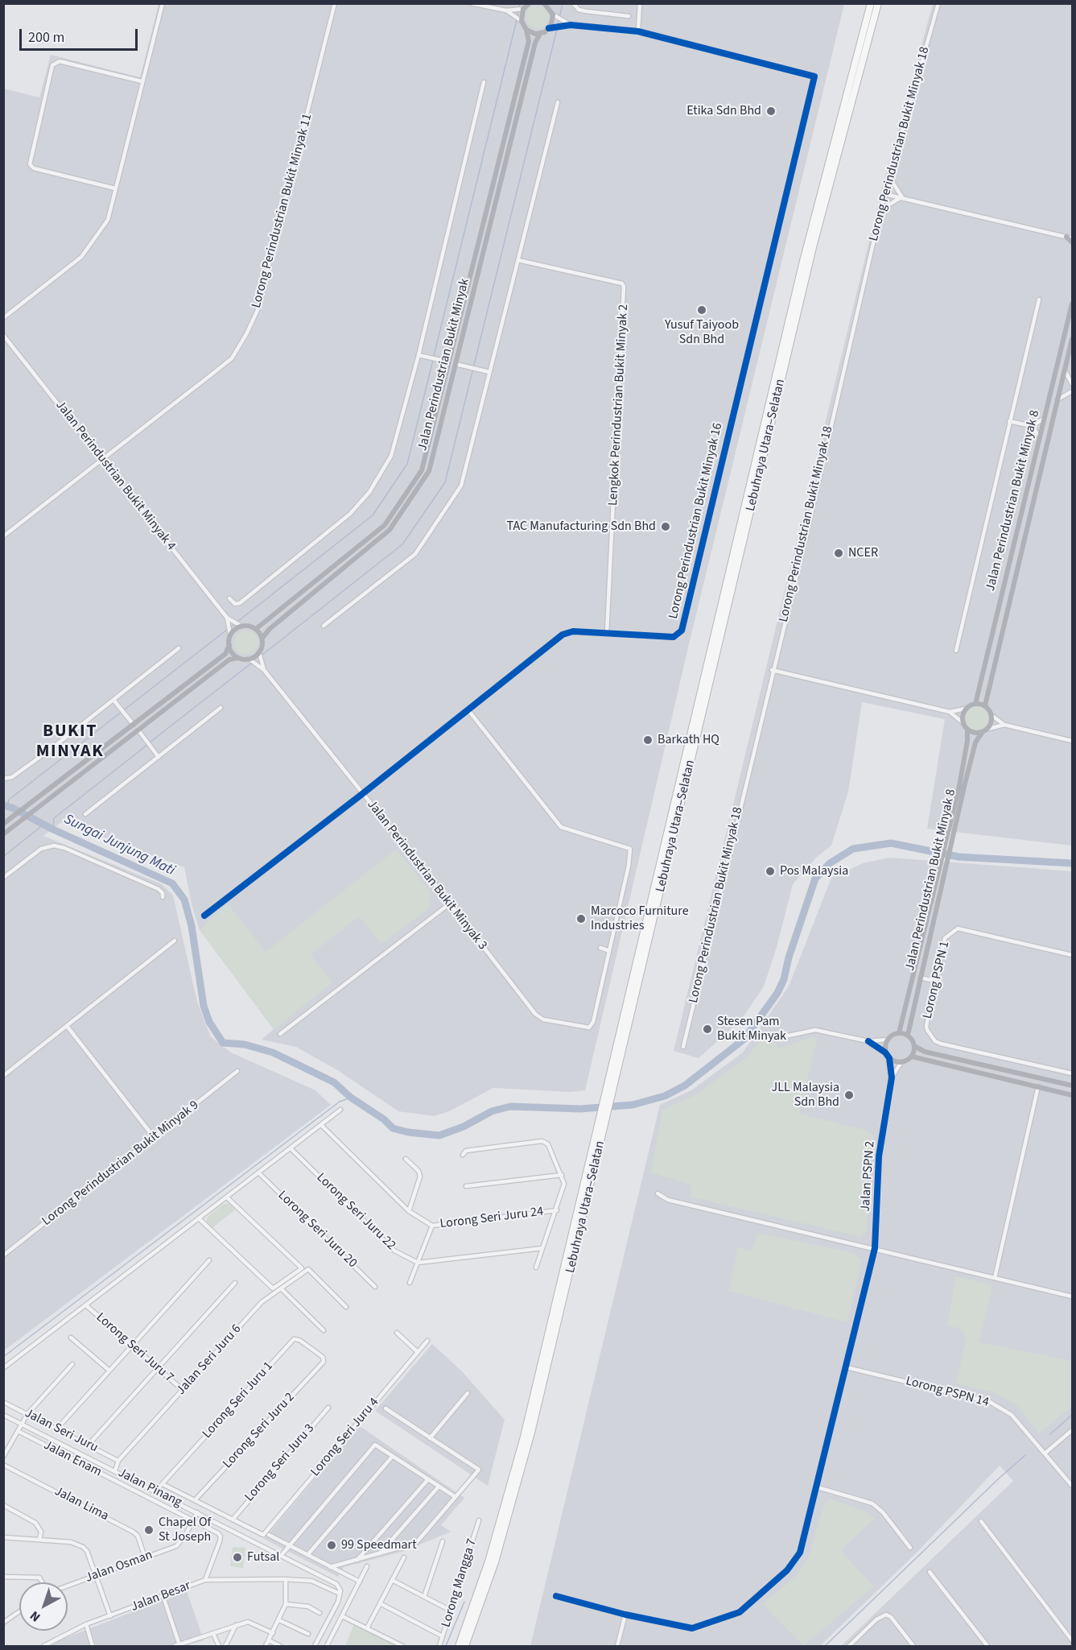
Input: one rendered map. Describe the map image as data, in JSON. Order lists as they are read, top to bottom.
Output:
{
  "streets": {
    "highway": ["Lebuhraya Utara–Selatan"],
    "main road": ["Jalan Perindustrian Bukit Minyak", "Jalan Perindustrian Bukit Minyak 8"],
    "street": [
      "Lorong Perindustrian Bukit Minyak 18",
      "Lorong Perindustrian Bukit Minyak 11",
      "Lengkok Perindustrian Bukit Minyak 2",
      "Jalan Perindustrian Bukit Minyak 4",
      "Lorong Perindustrian Bukit Minyak 16",
      "Jalan Perindustrian Bukit Minyak 3",
      "Lorong PSPN 1",
      "Lorong Perindustrian Bukit Minyak 9",
      "Jalan PSPN 2",
      "Lorong Seri Juru 22",
      "Lorong Seri Juru 24",
      "Lorong Seri Juru 20",
      "Lorong Seri Juru 7",
      "Jalan Seri Juru 6",
      "Lorong PSPN 14",
      "Lorong Seri Juru 1",
      "Jalan Seri Juru",
      "Lorong Seri Juru 2",
      "Lorong Seri Juru 4",
      "Jalan Enam",
      "Lorong Seri Juru 3",
      "Jalan Pinang",
      "Jalan Lima",
      "Jalan Osman",
      "Lorong Mangga 7",
      "Jalan Besar"
    ]
  },
  "crossings": [
    ["Lorong Perindustrian Bukit Minyak 11", "Jalan Perindustrian Bukit Minyak 4"],
    ["Jalan Perindustrian Bukit Minyak", "Jalan Perindustrian Bukit Minyak 3"],
    ["Lengkok Perindustrian Bukit Minyak 2", "Lorong Perindustrian Bukit Minyak 16"],
    ["Lorong Perindustrian Bukit Minyak 16", "Jalan Perindustrian Bukit Minyak 3"],
    ["Jalan PSPN 2", "Lorong PSPN 14"],
    ["Lorong Seri Juru 7", "Jalan Seri Juru 6"],
    ["Jalan Seri Juru 6", "Jalan Seri Juru"],
    ["Lorong Seri Juru 1", "Lorong Seri Juru 2"],
    ["Lorong Seri Juru 1", "Jalan Pinang"],
    ["Lorong Seri Juru 4", "Lorong Seri Juru 3"],
    ["Jalan Enam", "Jalan Osman"],
    ["Jalan Enam", "Jalan Besar"],
    ["Jalan Pinang", "Jalan Osman"],
    ["Jalan Pinang", "Jalan Besar"],
    ["Jalan Lima", "Jalan Osman"]
  ],
  "districts": ["BUKIT MINYAK"],
  "water": ["Sungai Junjung Mati"],
  "places": [
    "Etika Sdn Bhd",
    "Yusuf Taiyoob Sdn Bhd",
    "TAC Manufacturing Sdn Bhd",
    "NCER",
    "Barkath HQ",
    "Pos Malaysia",
    "Marcoco Furniture Industries",
    "Stesen Pam Bukit Minyak",
    "JLL Malaysia Sdn Bhd",
    "Chapel Of St Joseph",
    "99 Speedmart",
    "Futsal"
  ],
  "scale_bar": "200 m",
  "north": "bottom left"
}
